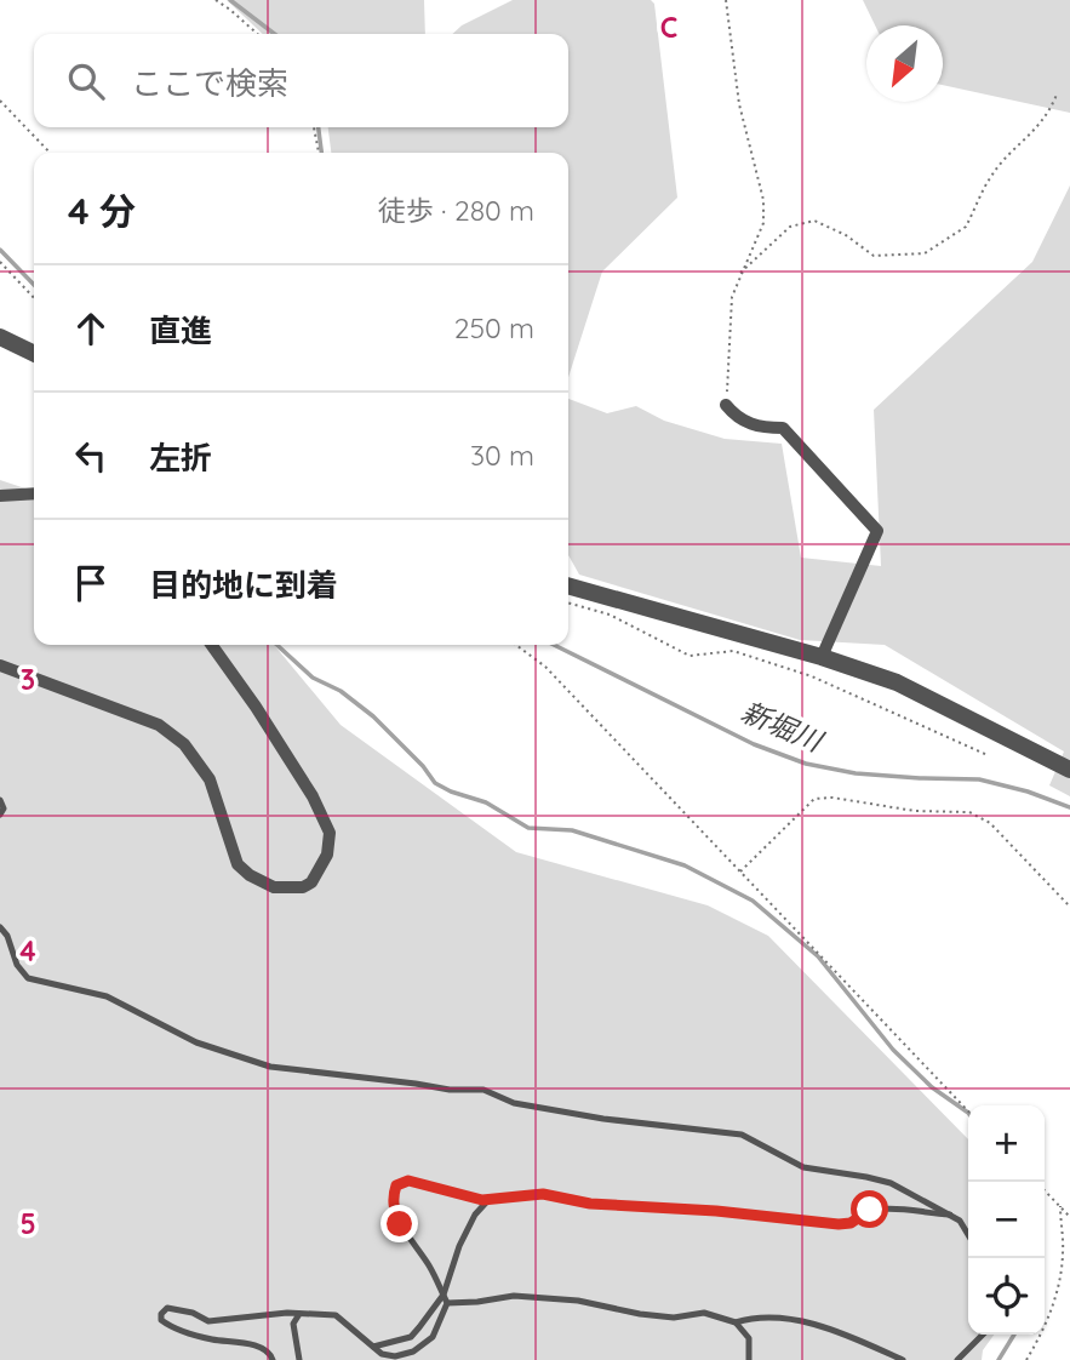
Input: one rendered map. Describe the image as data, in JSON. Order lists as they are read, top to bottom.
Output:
{
  "water": ["新堀川"],
  "north": "bottom left",
  "page": {
    "search": "ここで検索",
    "heading": ["4 分", "徒歩 · 280 m"],
    "list": [
      ["直進", "250 m"],
      ["左折", "30 m"],
      "目的地に到着"
    ],
    "map_buttons": ["+", "−"]
  },
  "grid": {
    "columns": ["C"],
    "rows": ["3", "4", "5"]
  }
}
